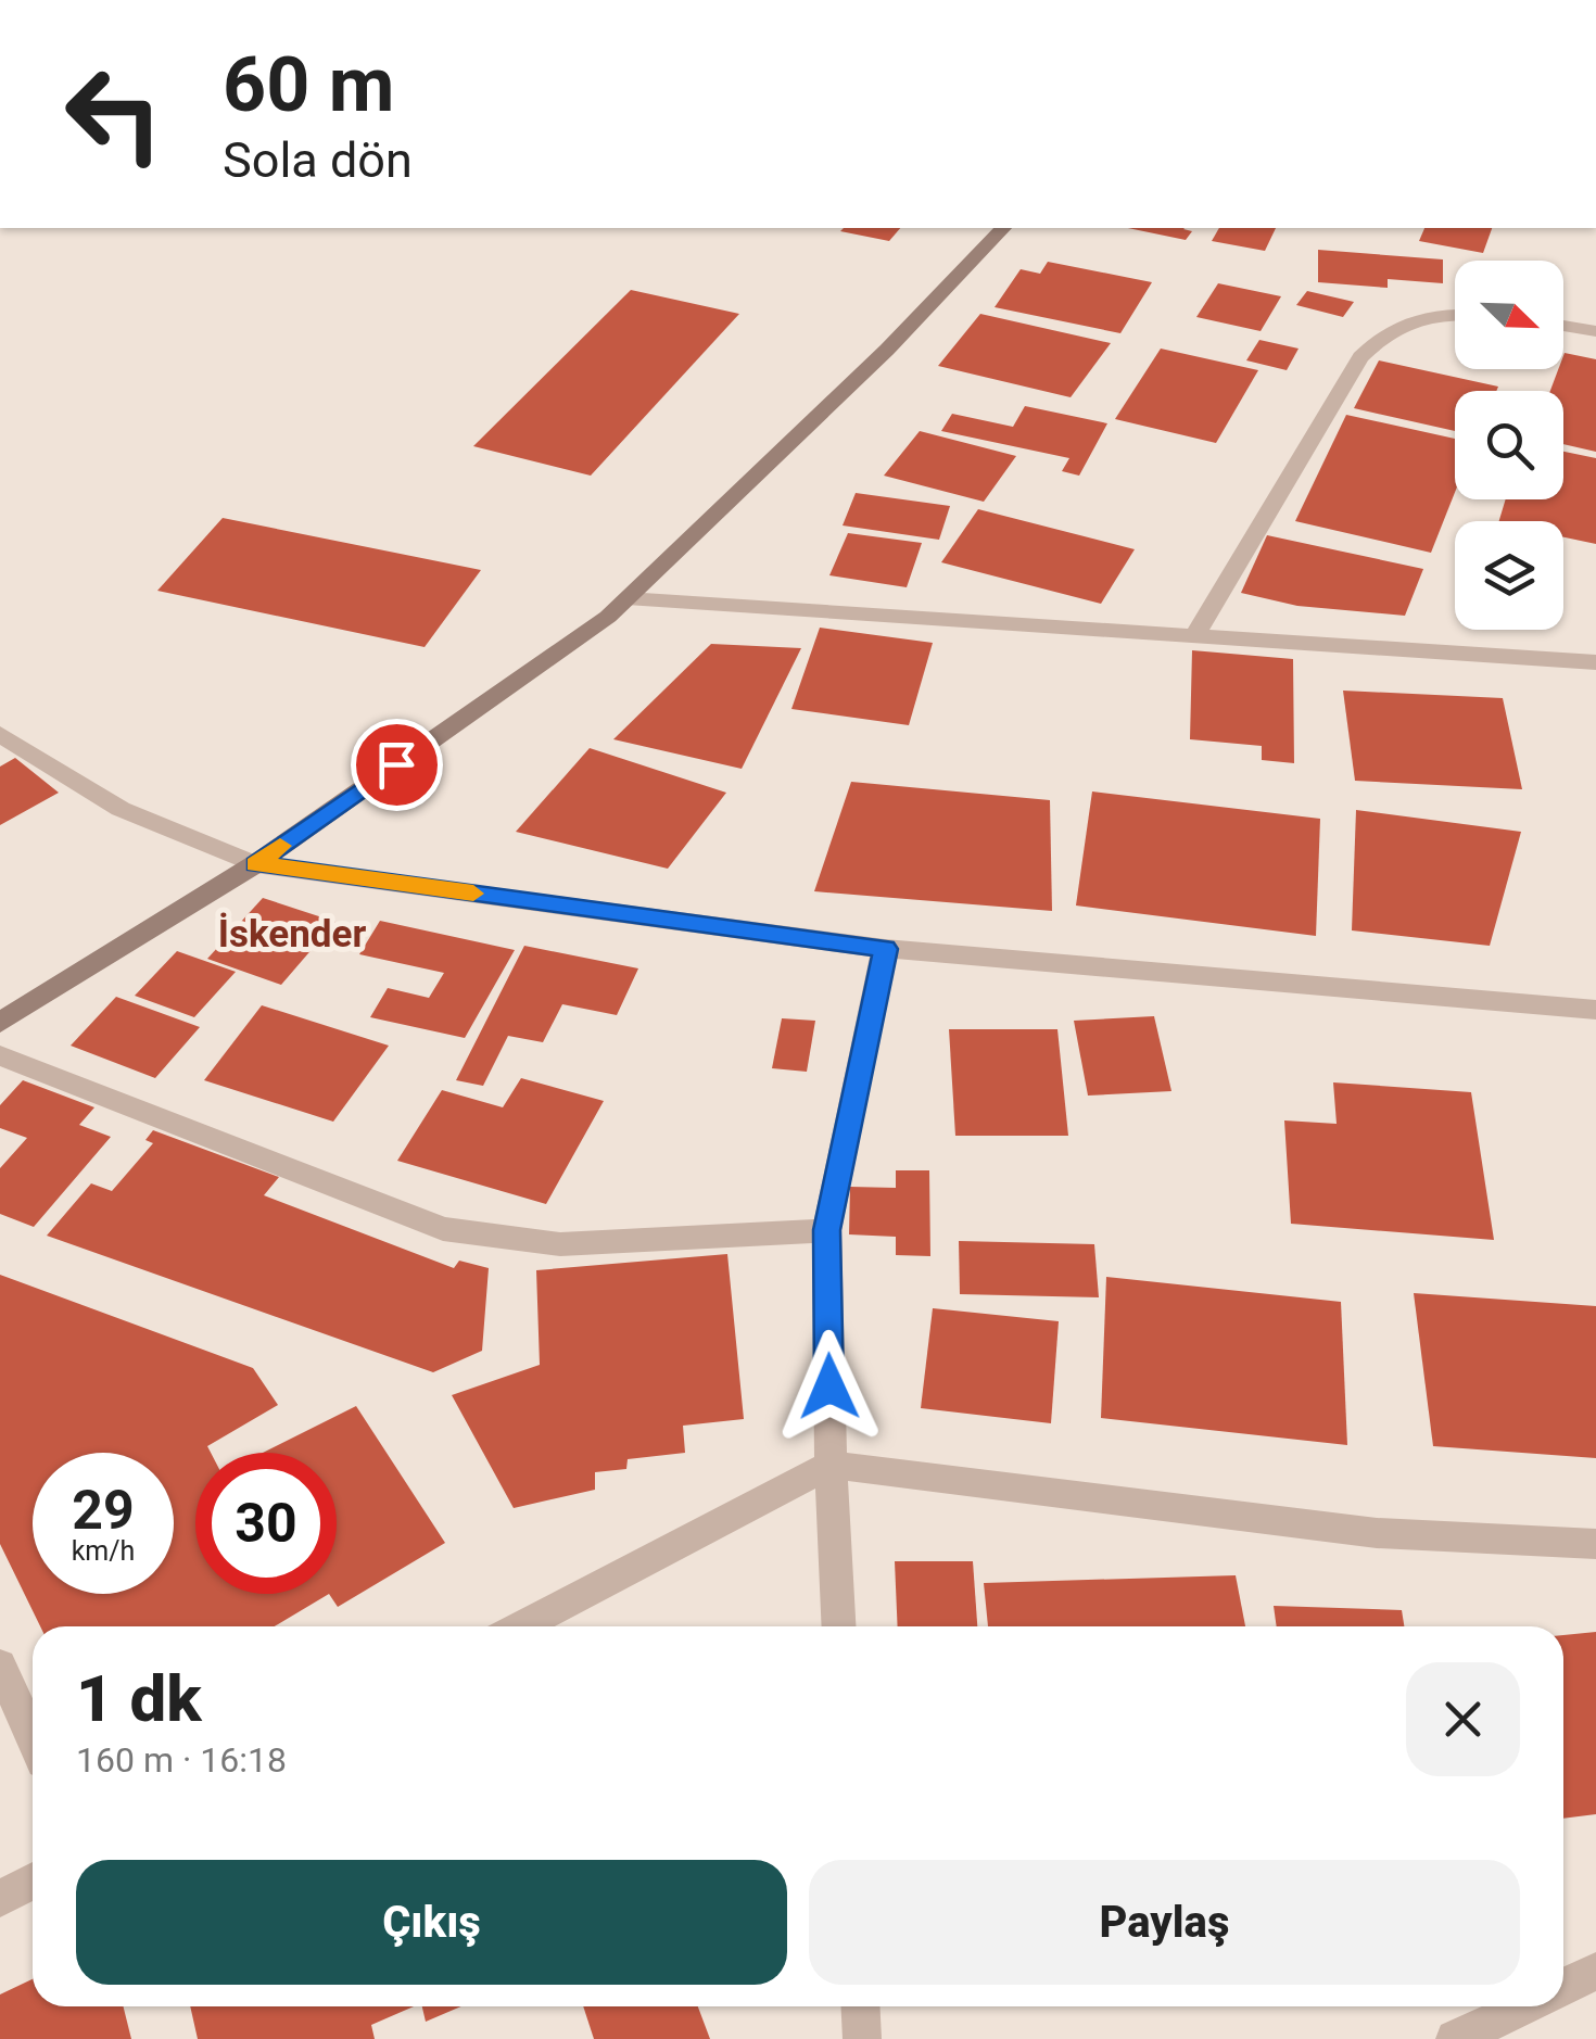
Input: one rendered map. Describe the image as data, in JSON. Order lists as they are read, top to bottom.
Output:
{
  "districts": ["İskender"],
  "north": "bottom right",
  "page": {
    "turn": ["60 m", "Sola dön"],
    "speed": "29 km/h",
    "limit": "30",
    "heading": ["1 dk", "160 m · 16:18"],
    "buttons": ["Çıkış", "Paylaş"]
  }
}
